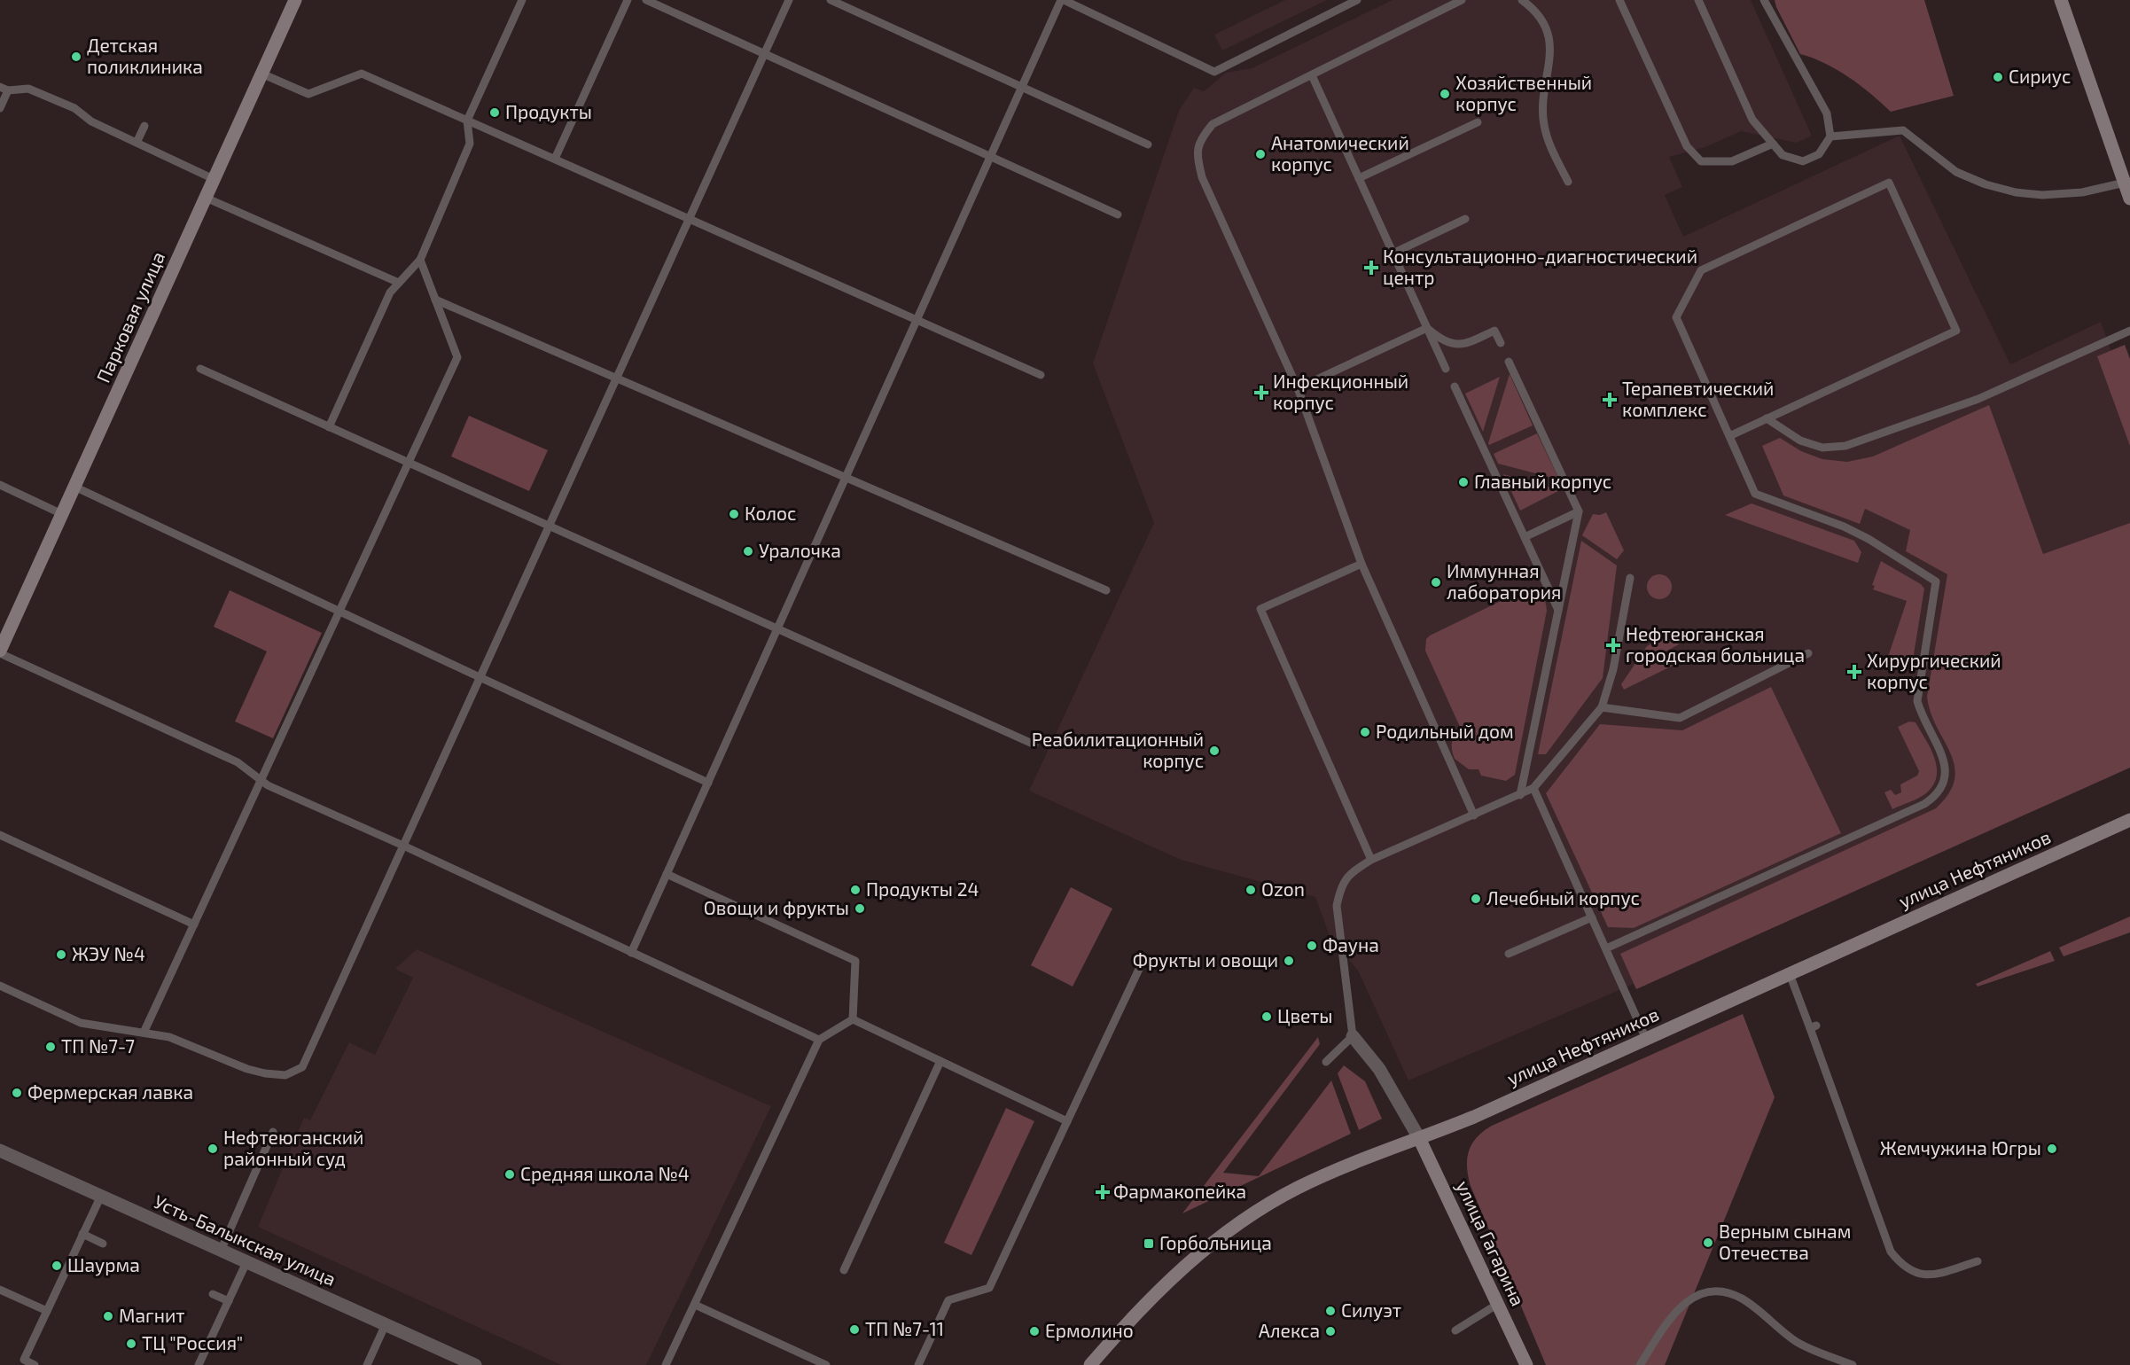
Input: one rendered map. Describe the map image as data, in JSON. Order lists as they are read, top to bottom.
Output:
{
  "streets": {
    "main road": ["Парковая улица", "улица Нефтяников", "улица Гагарина"],
    "street": ["Усть-Балыкская улица"]
  },
  "crossings": [
    ["улица Нефтяников", "улица Гагарина"]
  ],
  "places": {
    "other": [
      "Детская поликлиника",
      "Сириус",
      "Хозяйственный корпус",
      "Продукты",
      "Анатомический корпус",
      "Главный корпус",
      "Колос",
      "Уралочка",
      "Иммунная лаборатория",
      "Родильный дом",
      "Реабилитационный корпус",
      "Продукты 24",
      "Ozon",
      "Лечебный корпус",
      "Овощи и фрукты",
      "Фауна",
      "ЖЭУ №4",
      "Фрукты и овощи",
      "Цветы",
      "ТП №7-7",
      "Фермерская лавка",
      "Нефтеюганский районный суд",
      "Жемчужина Югры",
      "Средняя школа №4",
      "Верным сынам Отечества",
      "Шаурма",
      "Силуэт",
      "Магнит",
      "ТП №7-11",
      "Ермолино",
      "Алекса",
      "ТЦ \"Россия\""
    ],
    "health": [
      "Консультационно-диагностический центр",
      "Инфекционный корпус",
      "Терапевтический комплекс",
      "Нефтеюганская городская больница",
      "Хирургический корпус",
      "Фармакопейка"
    ],
    "transit": ["Горбольница"]
  }
}
